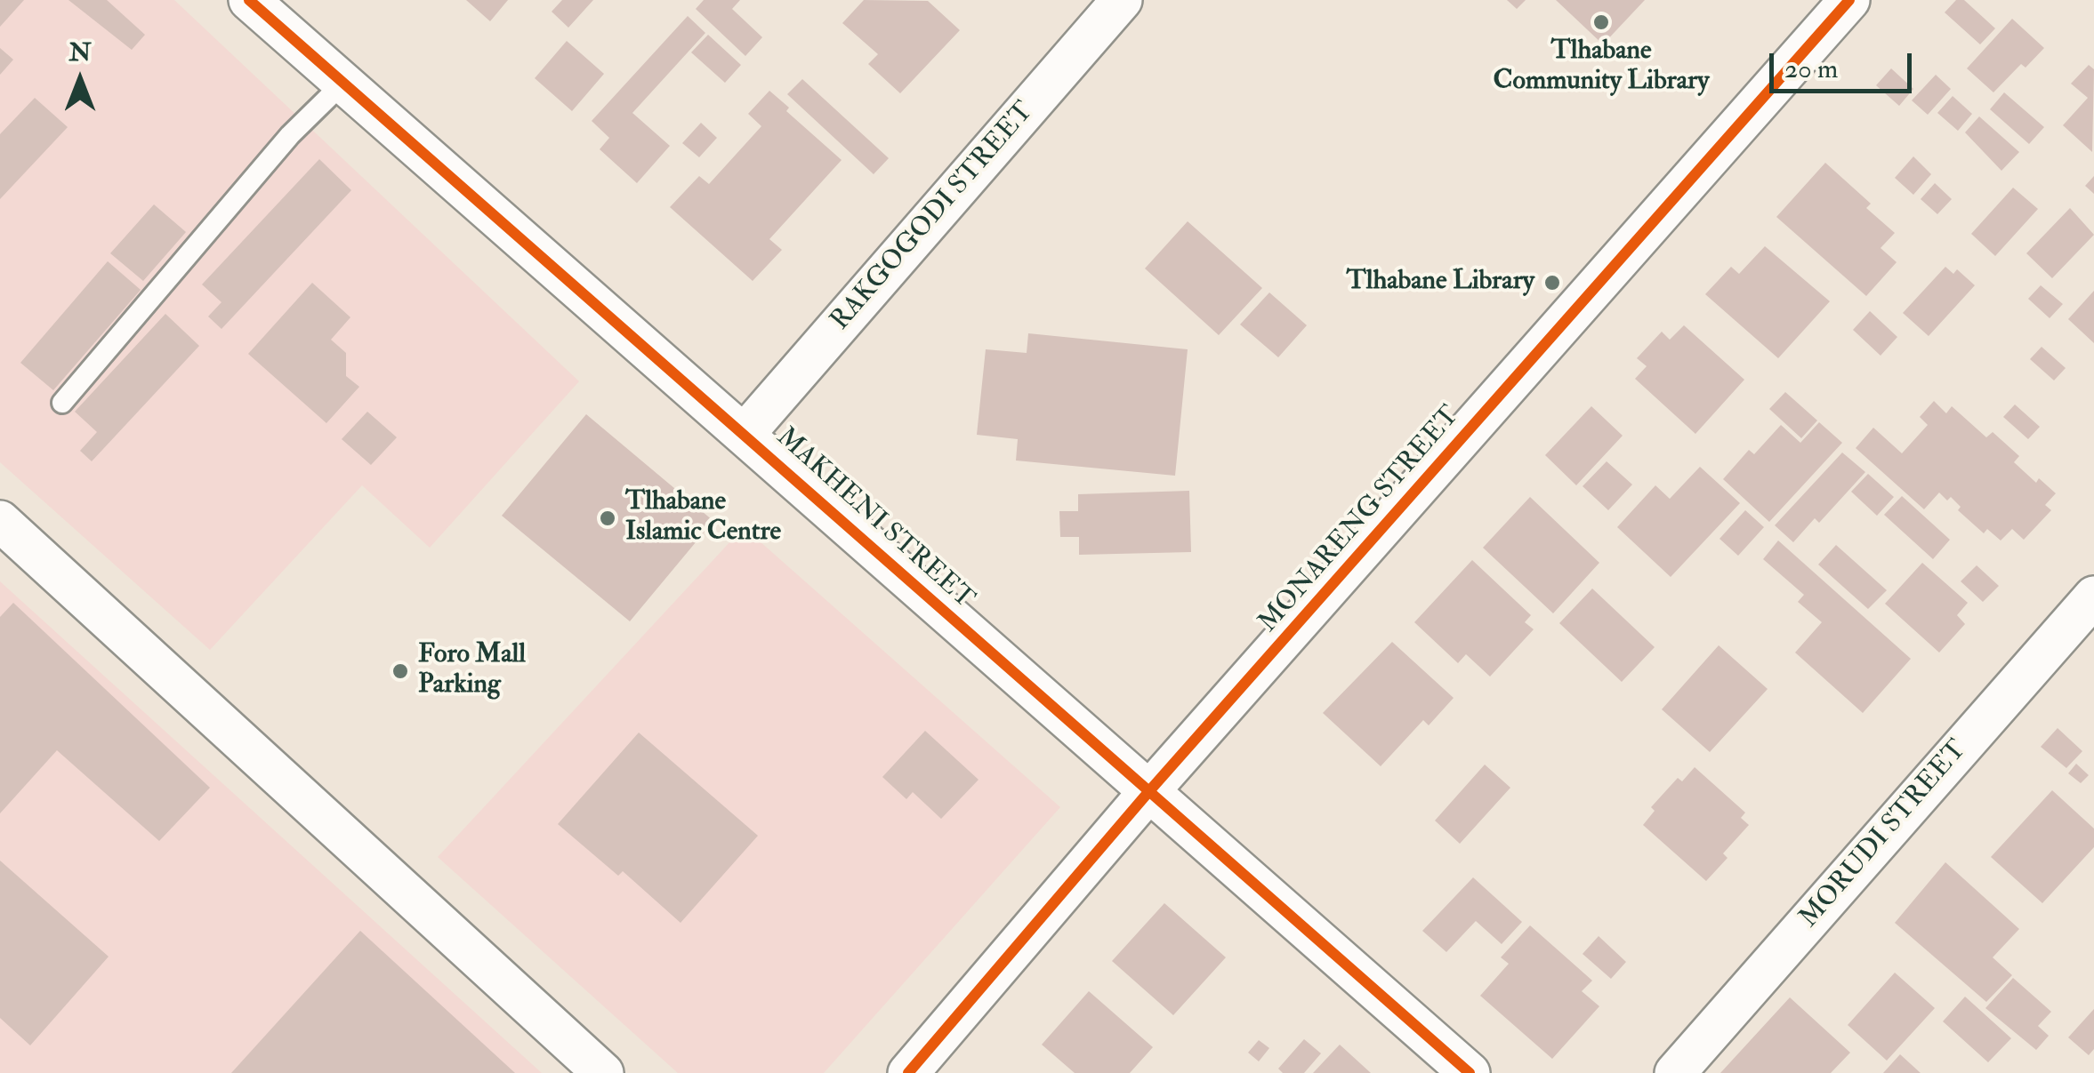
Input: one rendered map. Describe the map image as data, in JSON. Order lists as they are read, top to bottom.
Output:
{
  "streets": {
    "street": [
      "RAKGOGODI STREET",
      "MAKHENI STREET",
      "MONARENG STREET",
      "MORUDI STREET"
    ]
  },
  "crossings": [
    ["RAKGOGODI STREET", "MAKHENI STREET"],
    ["MAKHENI STREET", "MONARENG STREET"]
  ],
  "places": [
    "Tlhabane Community Library",
    "Tlhabane Library",
    "Tlhabane Islamic Centre",
    "Foro Mall Parking"
  ],
  "scale_bar": "20 m",
  "north": "top"
}
